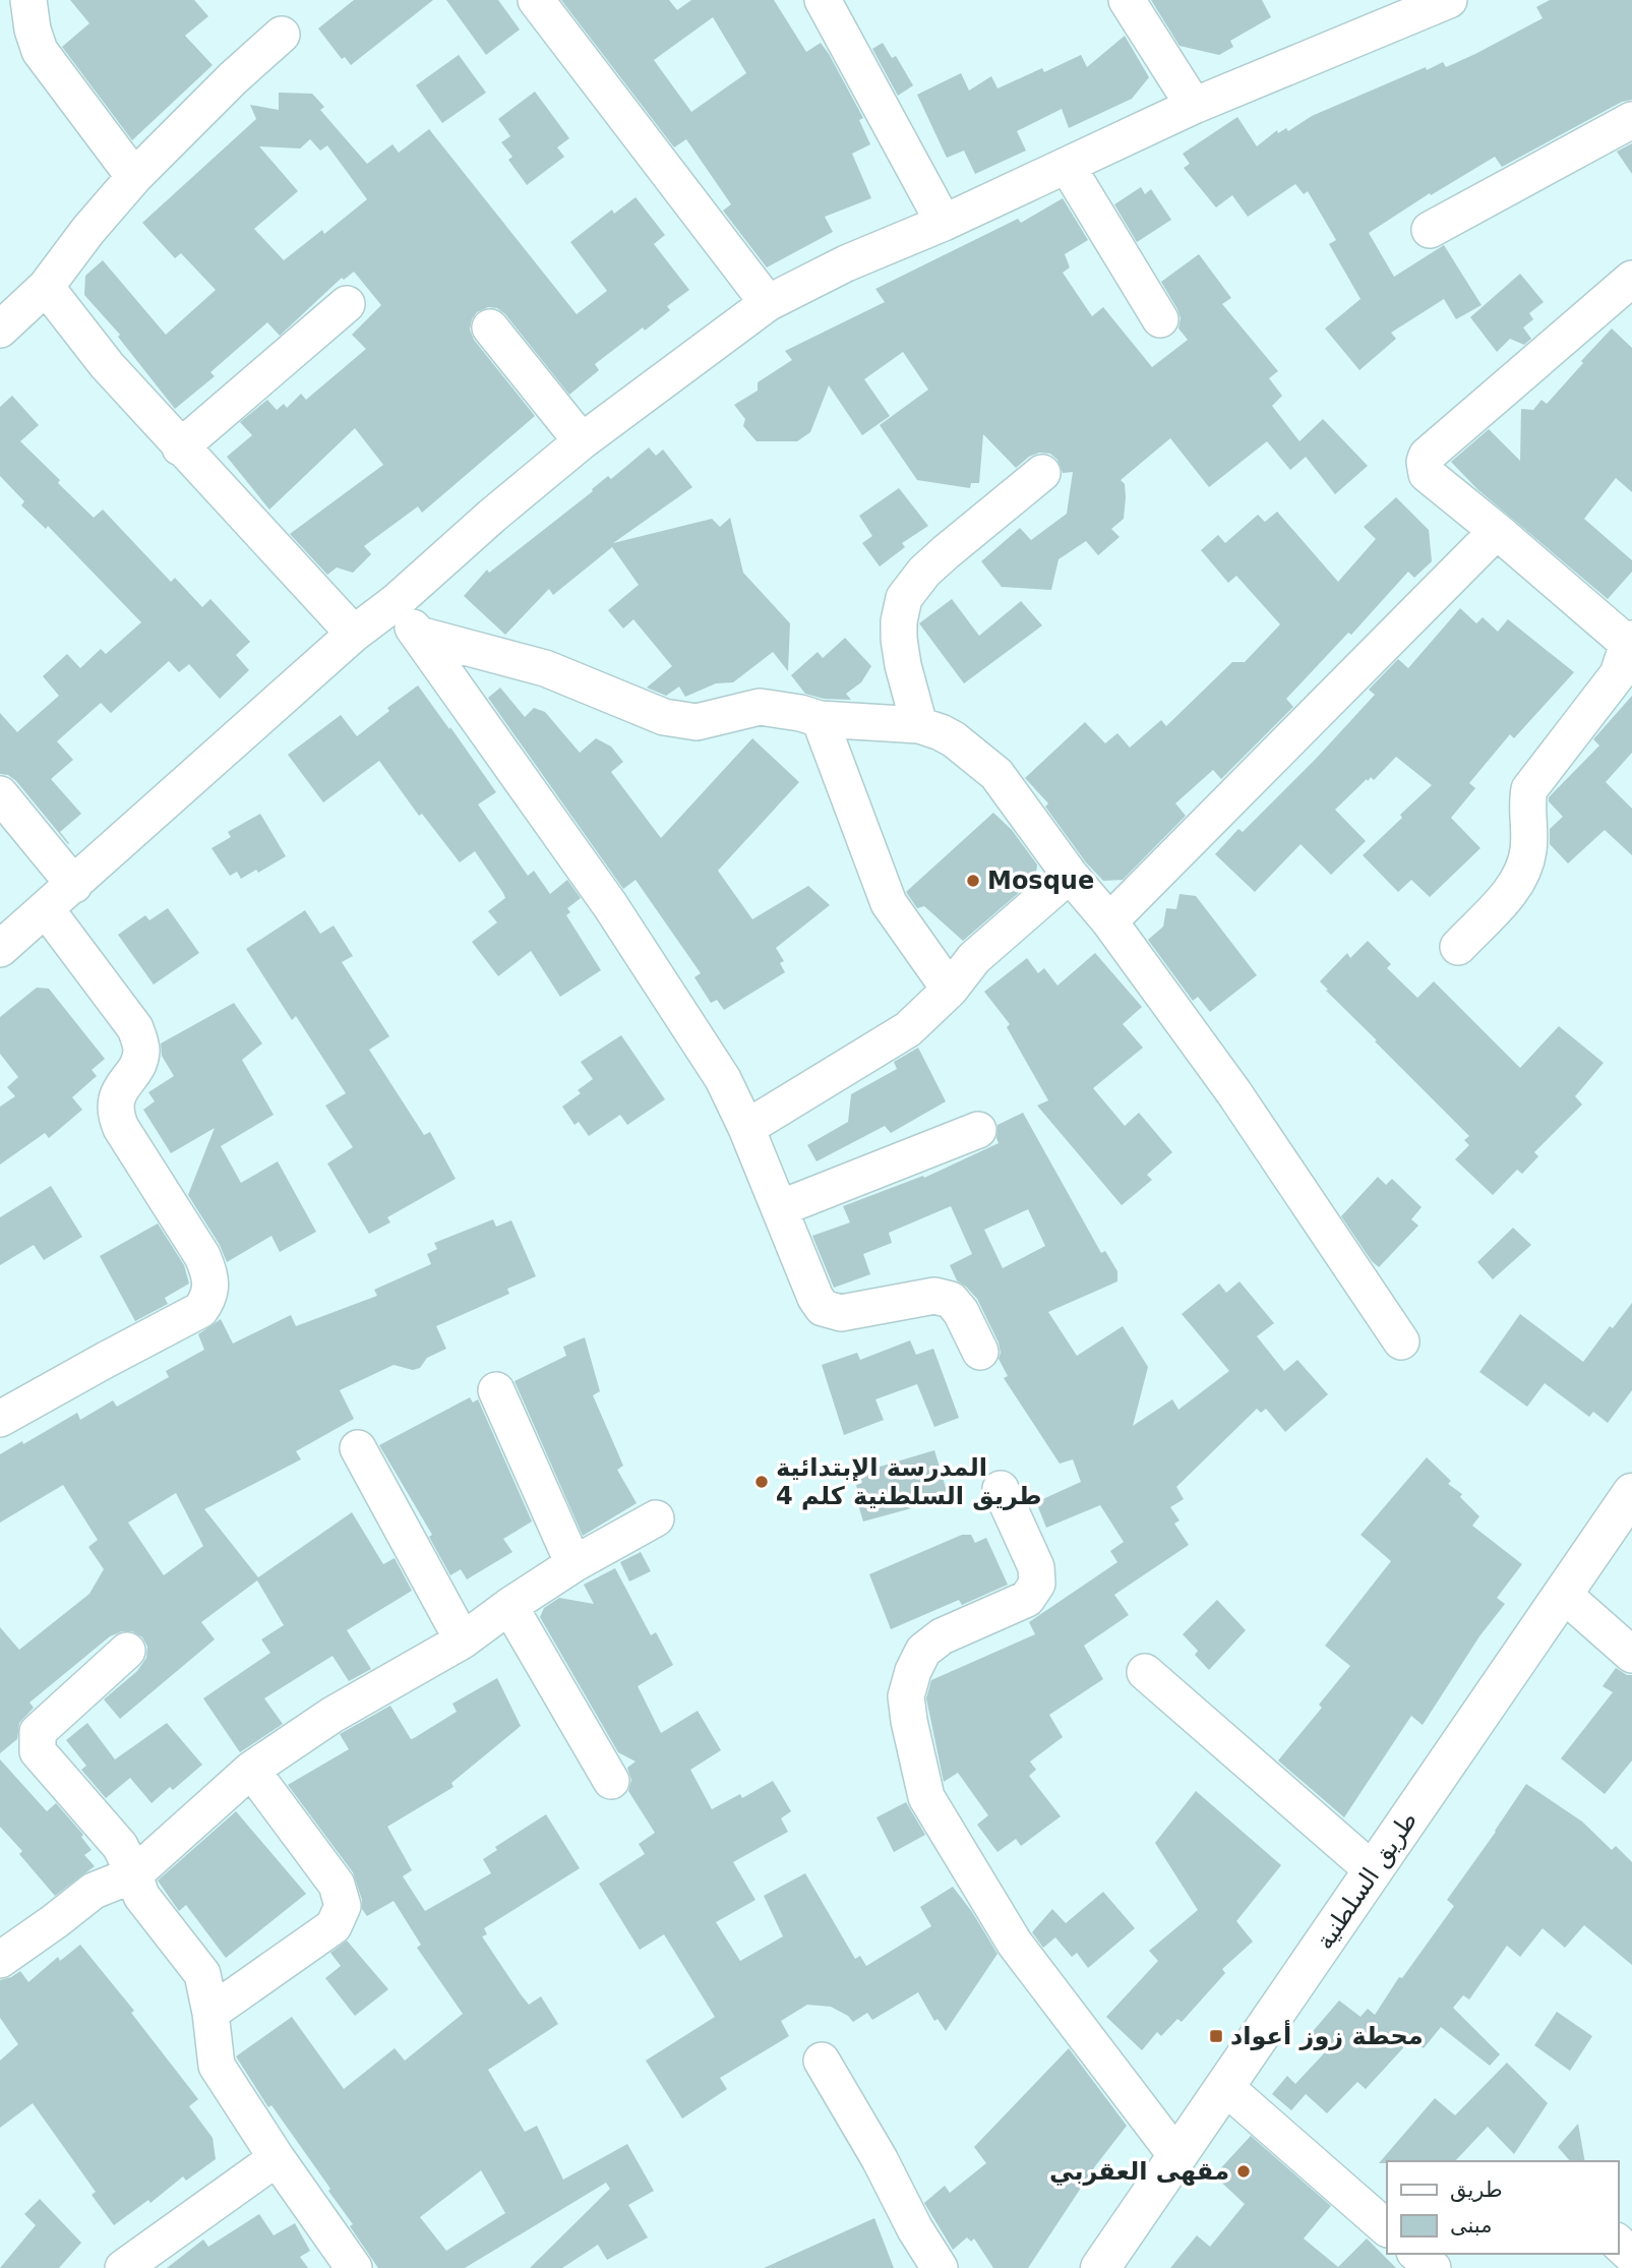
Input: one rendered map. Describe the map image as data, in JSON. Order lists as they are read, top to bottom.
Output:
{
  "streets": {
    "main road": ["طريق السلطنية"]
  },
  "places": {
    "other": ["Mosque", "المدرسة الإبتدائية طريق السلطنية كلم 4", "مقهى العقربي"],
    "transit": ["محطة زوز أعواد"]
  },
  "legend": ["طريق", "مبنى"]
}
